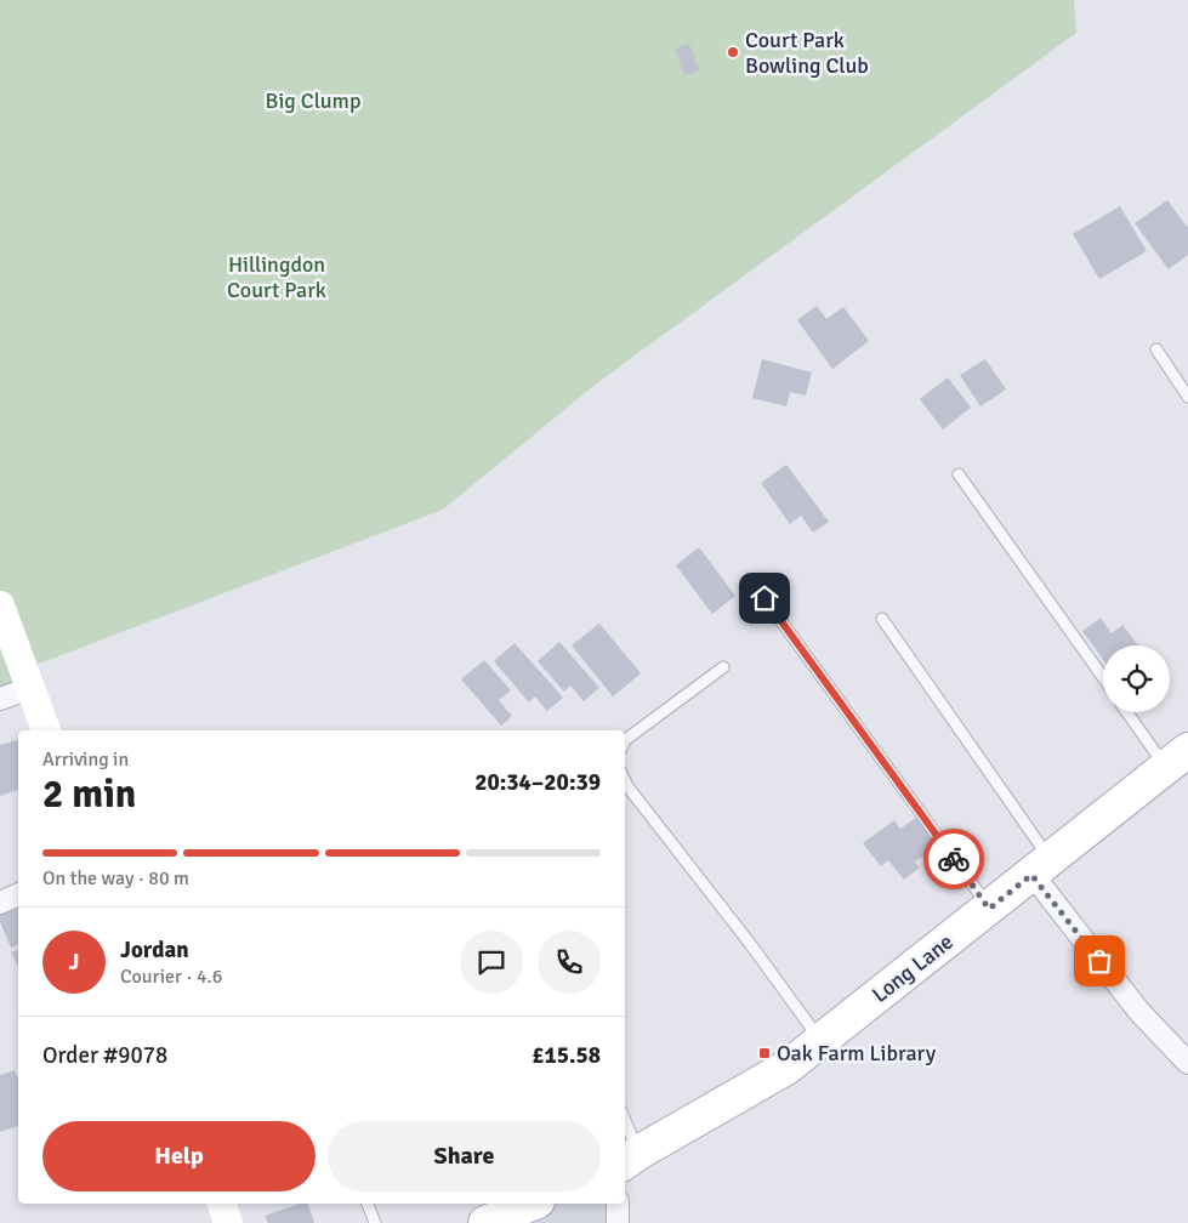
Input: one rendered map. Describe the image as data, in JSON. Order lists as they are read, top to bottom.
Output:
{
  "streets": {
    "main road": ["Long Lane"]
  },
  "parks": ["Big Clump", "Hillingdon Court Park"],
  "places": {
    "other": ["Court Park Bowling Club"],
    "transit": ["Oak Farm Library"]
  },
  "page": {
    "heading": ["2 min", "Arriving in", "20:34–20:39"],
    "panel": [
      "Jordan",
      "Courier · 4.6",
      "Order #9078",
      "£15.58"
    ],
    "bar": "On the way · 80 m",
    "round": "J",
    "buttons": ["Help", "Share"]
  }
}
